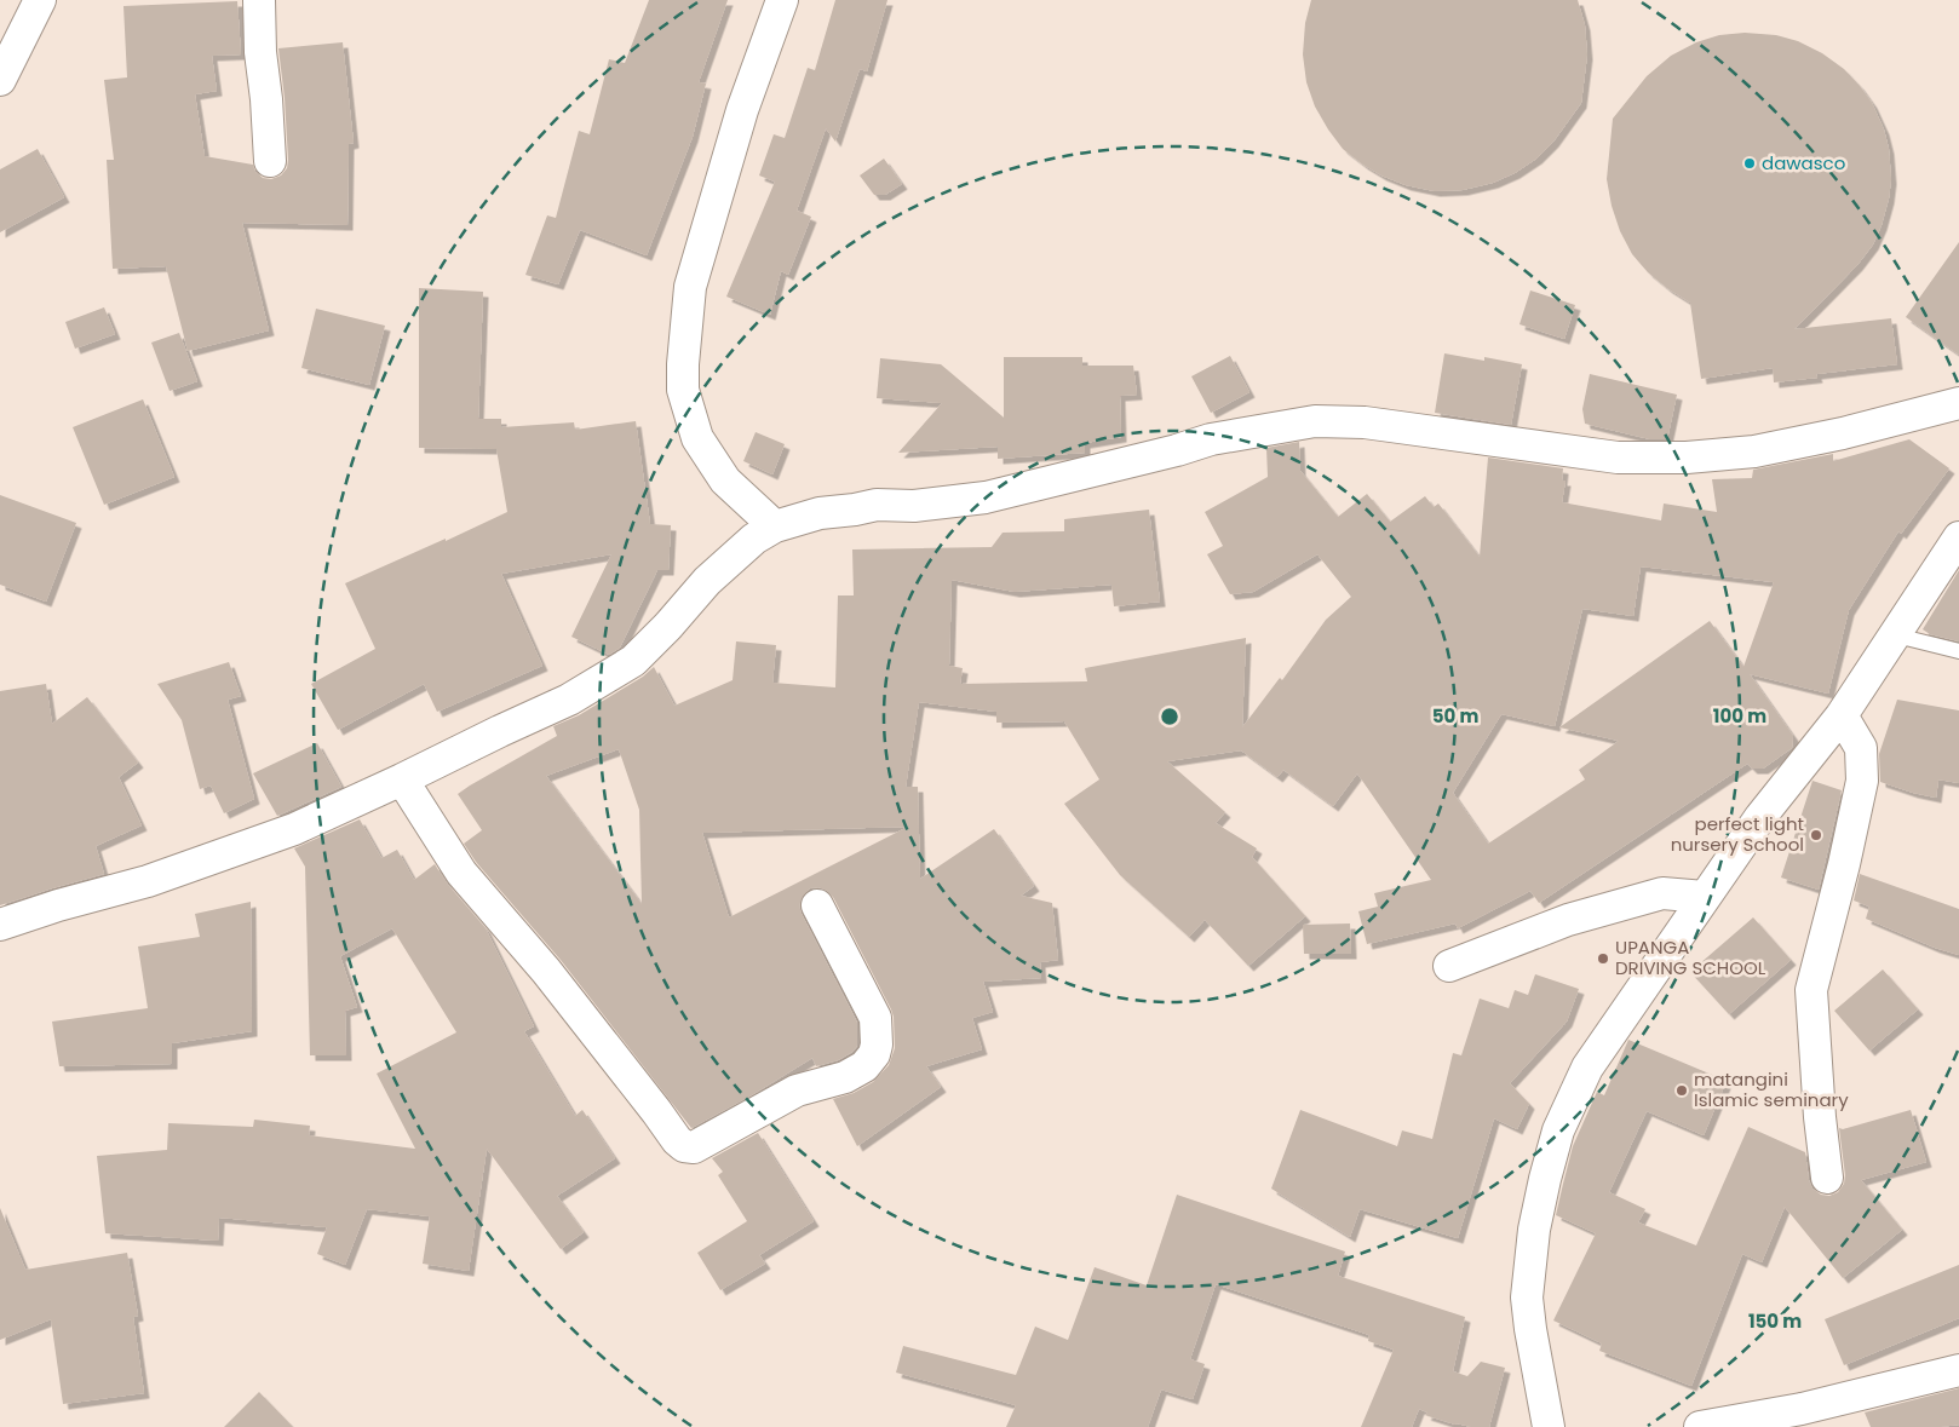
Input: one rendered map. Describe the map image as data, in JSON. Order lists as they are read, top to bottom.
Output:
{
  "places": [
    "dawasco",
    "perfect light nursery School",
    "UPANGA DRIVING SCHOOL",
    "matangini Islamic seminary"
  ],
  "rings": ["50 m", "100 m", "150 m"]
}
